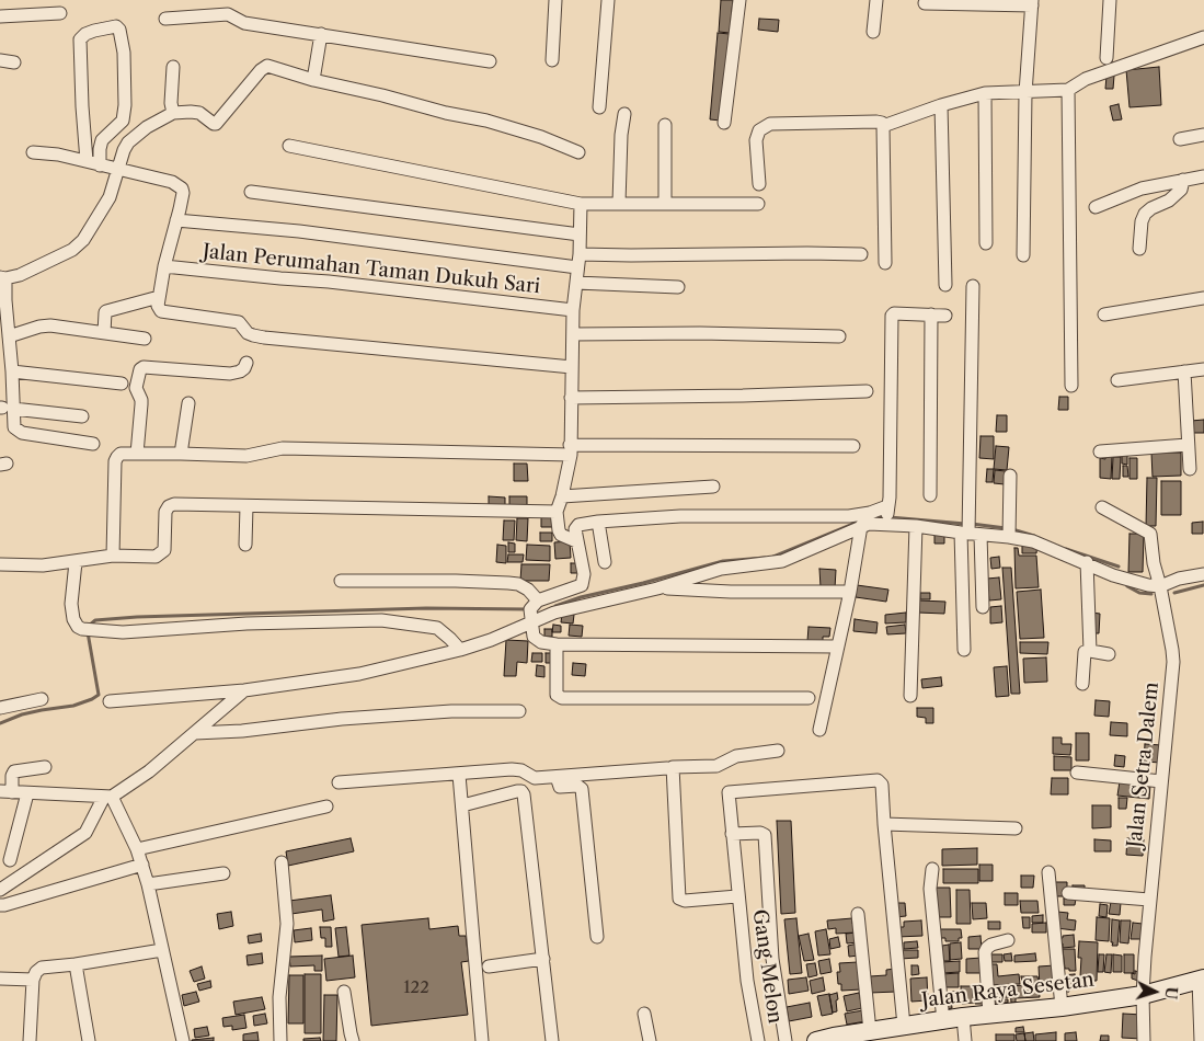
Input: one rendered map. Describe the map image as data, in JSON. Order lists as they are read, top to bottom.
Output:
{
  "streets": {
    "main road": ["Jalan Raya Sesetan"],
    "street": ["Jalan Perumahan Taman Dukuh Sari", "Jalan Setra Dalem", "Gang Melon"]
  },
  "crossings": [
    ["Jalan Setra Dalem", "Jalan Raya Sesetan"]
  ],
  "house_numbers": ["122"],
  "north": "right"
}
